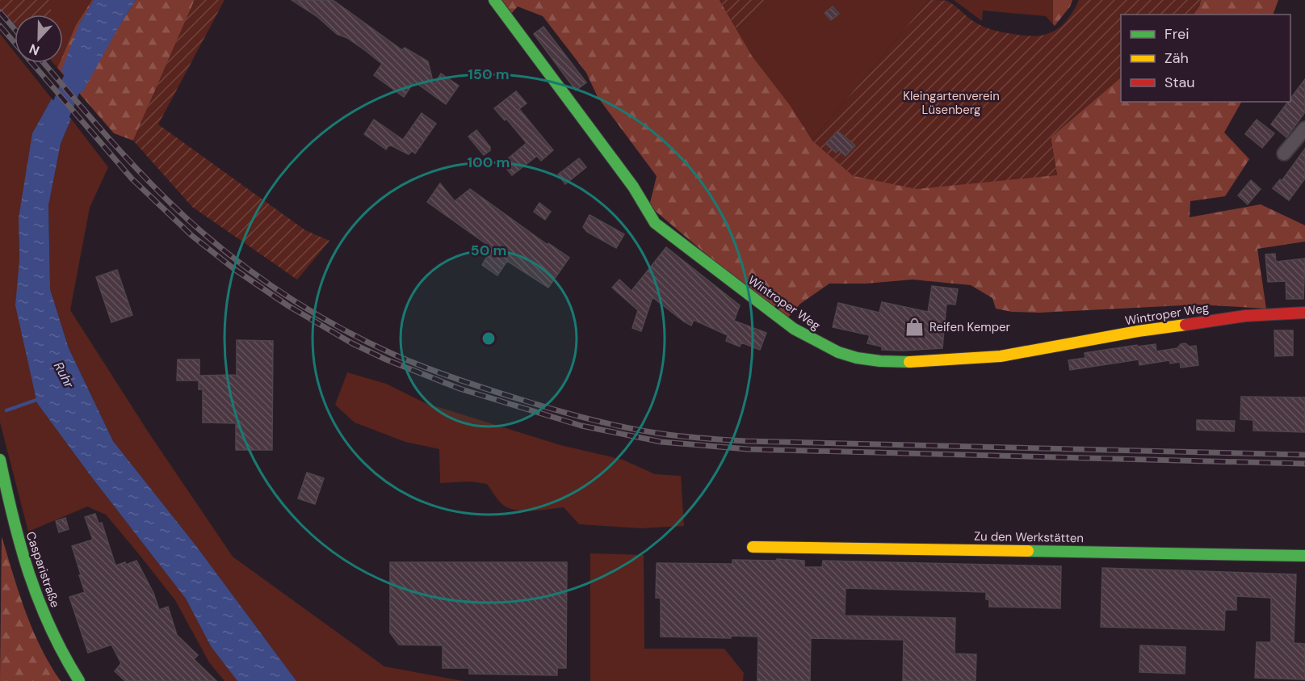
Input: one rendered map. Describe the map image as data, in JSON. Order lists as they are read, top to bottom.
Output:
{
  "streets": {
    "street": ["Wintroper Weg", "Zu den Werkstätten", "Casparistraße"]
  },
  "water": ["Ruhr"],
  "parks": ["Kleingartenverein Lüsenberg"],
  "places": {
    "shop": ["Reifen Kemper"]
  },
  "legend": ["Frei", "Zäh", "Stau"],
  "north": "bottom",
  "rings": ["150 m", "100 m", "50 m"]
}
